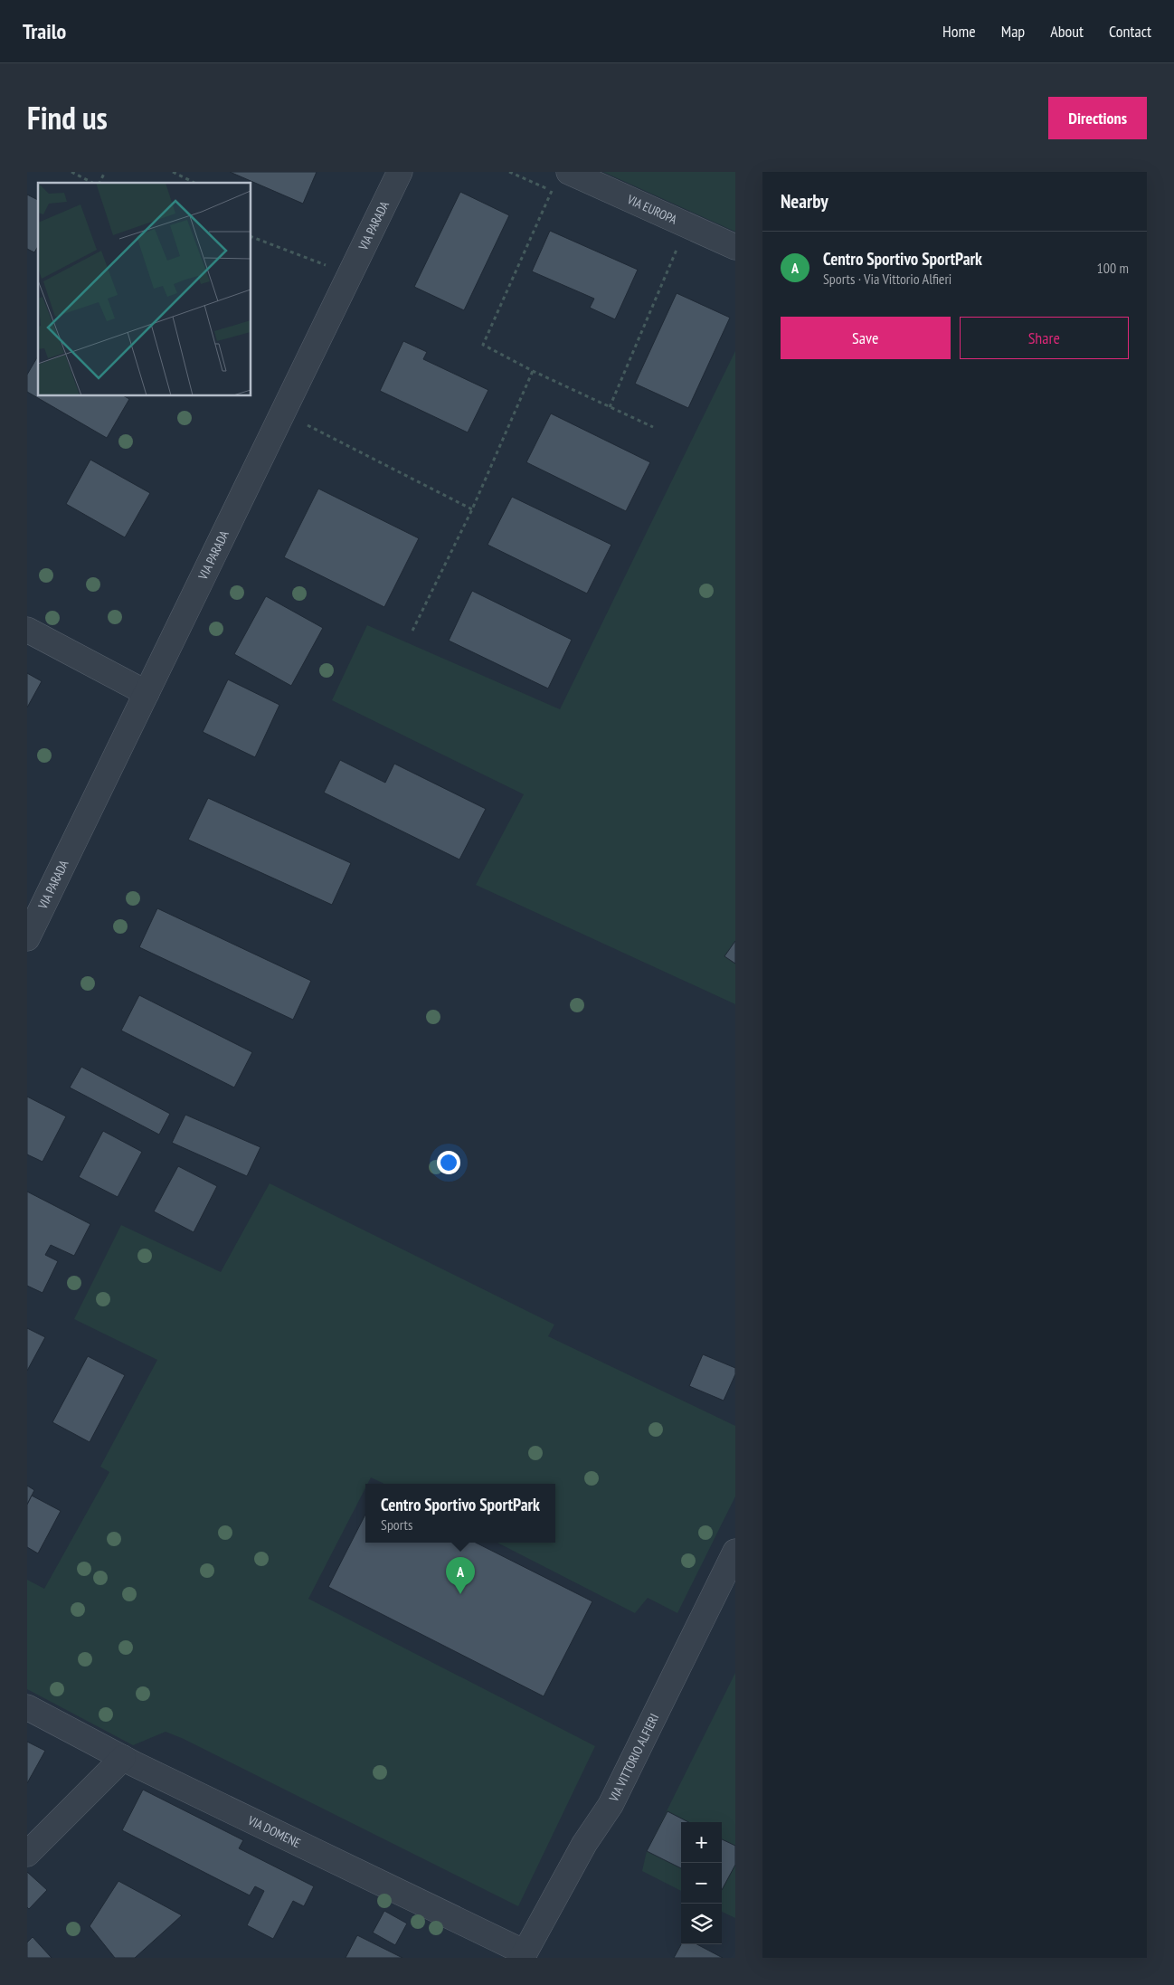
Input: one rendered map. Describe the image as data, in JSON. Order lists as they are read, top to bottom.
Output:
{
  "streets": {
    "street": [
      "VIA EUROPA",
      "VIA PARADA",
      "VIA VITTORIO ALFIERI",
      "VIA DOMENE"
    ]
  },
  "crossings": [
    ["VIA VITTORIO ALFIERI", "VIA DOMENE"]
  ],
  "page": {
    "header": "Trailo",
    "nav": [
      "Home",
      "Map",
      "About",
      "Contact"
    ],
    "title": "Find us",
    "buttons": [
      "Directions",
      ["Save", "Share"]
    ],
    "heading": "Nearby",
    "list": [
      {
        "mark": "A",
        "name": "Centro Sportivo SportPark",
        "note": "Sports · Via Vittorio Alfieri",
        "value": "100 m"
      }
    ],
    "popup": ["Centro Sportivo SportPark", "Sports"],
    "pins": "A",
    "map_buttons": ["+", "−"]
  }
}
